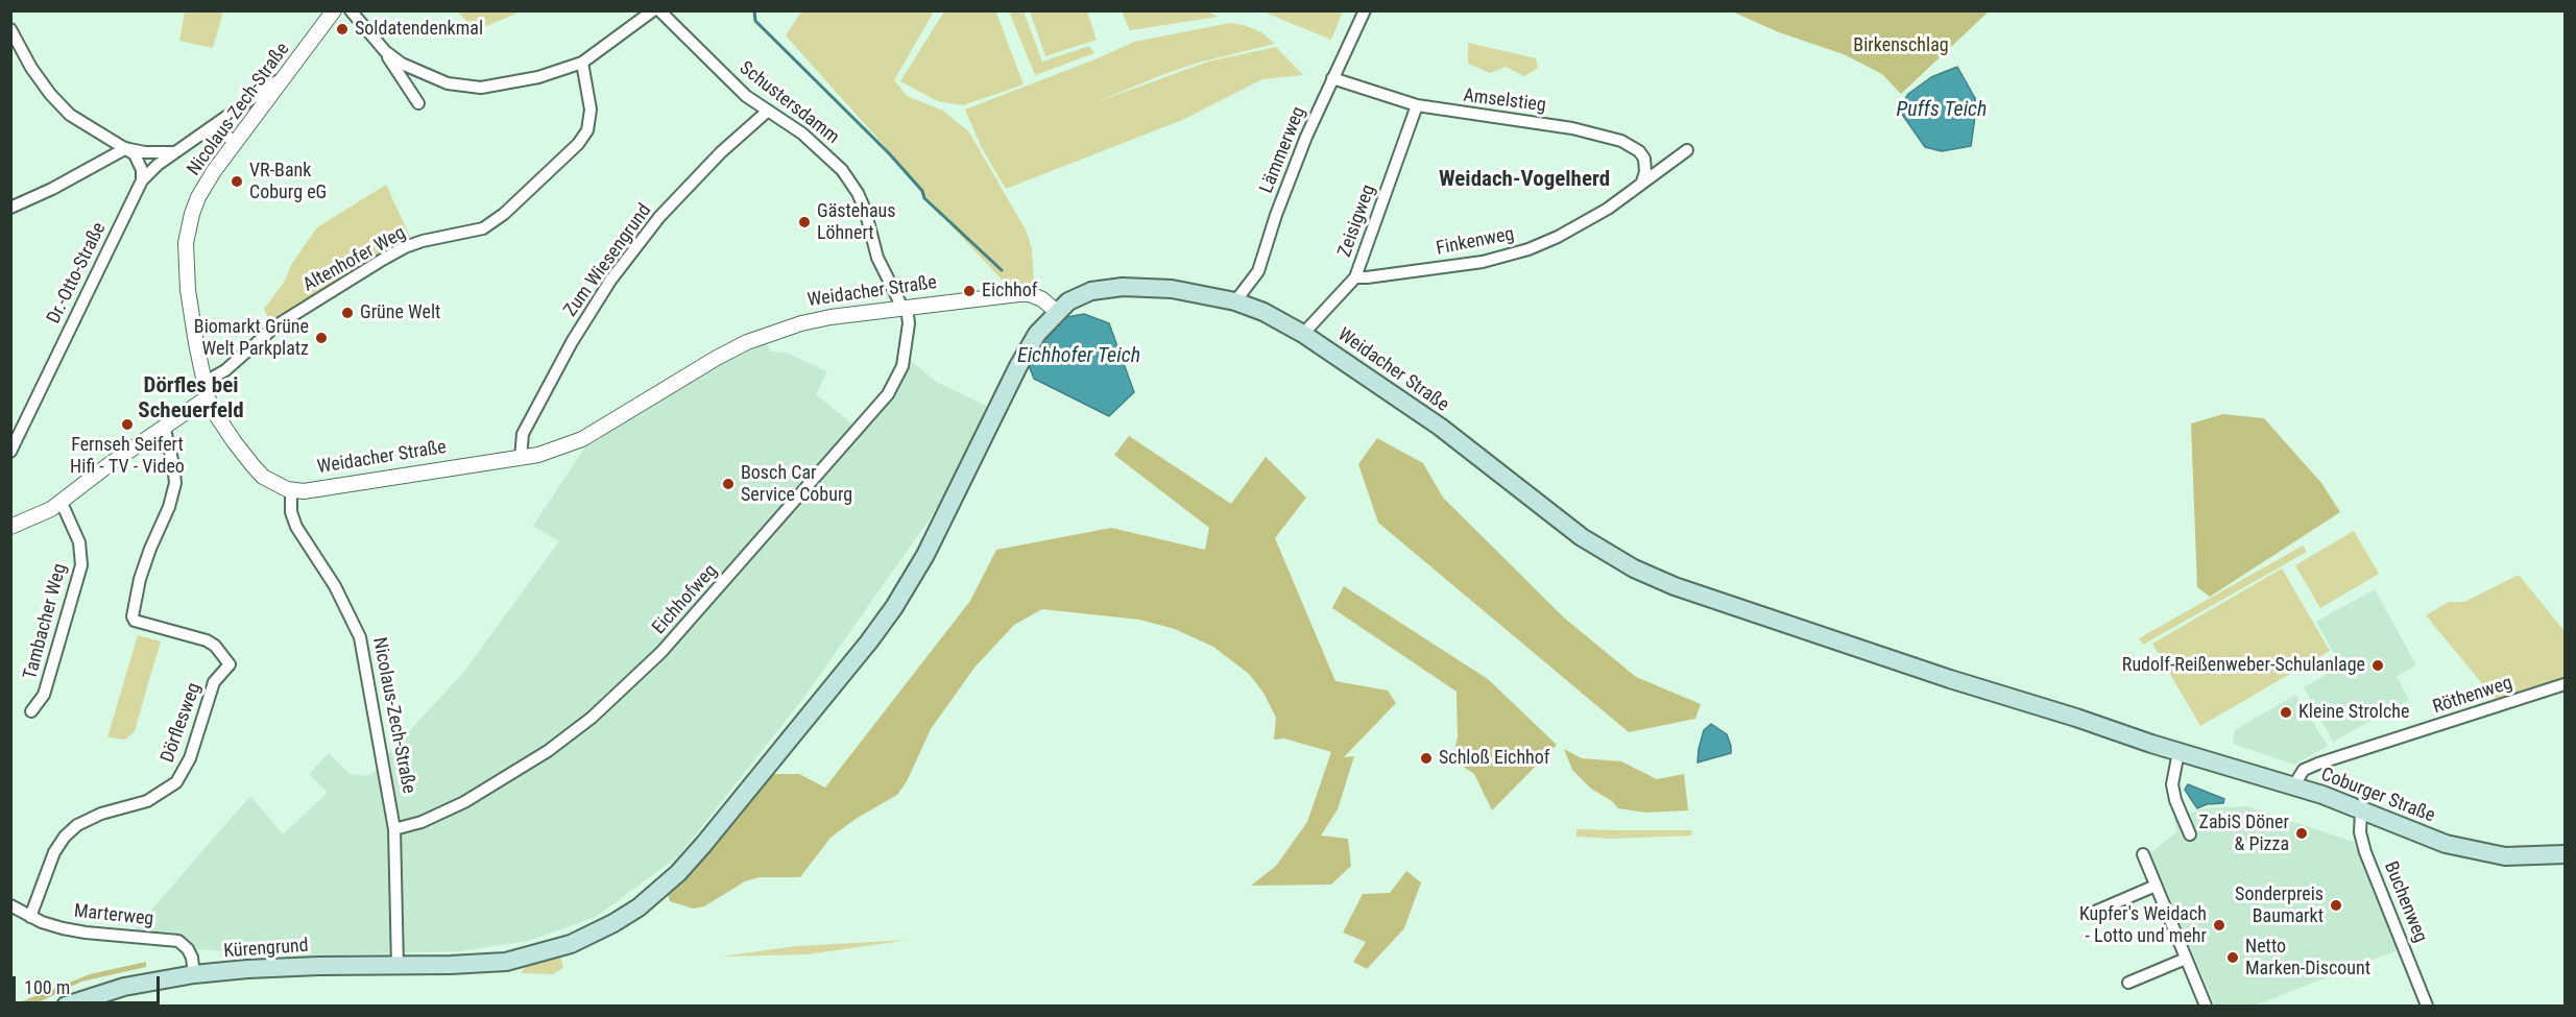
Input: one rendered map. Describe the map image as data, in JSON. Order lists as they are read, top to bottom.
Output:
{
  "streets": {
    "main road": ["Weidacher Straße", "Coburger Straße", "Kürengrund"],
    "street": [
      "Amselstieg",
      "Schustersdamm",
      "Nicolaus-Zech-Straße",
      "Lämmerweg",
      "Zeisigweg",
      "Finkenweg",
      "Altenhofer Weg",
      "Zum Wiesengrund",
      "Dr.-Otto-Straße",
      "Eichhofweg",
      "Tambacher Weg",
      "Röthenweg",
      "Dörflesweg",
      "Buchenweg",
      "Marterweg"
    ]
  },
  "crossings": [
    ["Amselstieg", "Lämmerweg"],
    ["Amselstieg", "Zeisigweg"],
    ["Amselstieg", "Finkenweg"],
    ["Schustersdamm", "Zum Wiesengrund"],
    ["Schustersdamm", "Weidacher Straße"],
    ["Schustersdamm", "Eichhofweg"],
    ["Nicolaus-Zech-Straße", "Altenhofer Weg"],
    ["Nicolaus-Zech-Straße", "Dr.-Otto-Straße"],
    ["Nicolaus-Zech-Straße", "Weidacher Straße"],
    ["Nicolaus-Zech-Straße", "Eichhofweg"],
    ["Nicolaus-Zech-Straße", "Kürengrund"],
    ["Lämmerweg", "Weidacher Straße"],
    ["Zeisigweg", "Finkenweg"],
    ["Zeisigweg", "Weidacher Straße"],
    ["Zum Wiesengrund", "Weidacher Straße"],
    ["Weidacher Straße", "Eichhofweg"],
    ["Weidacher Straße", "Coburger Straße"],
    ["Weidacher Straße", "Kürengrund"],
    ["Röthenweg", "Coburger Straße"],
    ["Dörflesweg", "Marterweg"],
    ["Coburger Straße", "Buchenweg"],
    ["Marterweg", "Kürengrund"]
  ],
  "districts": ["Weidach-Vogelherd", "Dörfles bei Scheuerfeld"],
  "water": ["Puffs Teich", "Eichhofer Teich"],
  "parks": ["Birkenschlag"],
  "places": [
    "Soldatendenkmal",
    "VR-Bank Coburg eG",
    "Gästehaus Löhnert",
    "Eichhof",
    "Grüne Welt",
    "Biomarkt Grüne Welt Parkplatz",
    "Fernseh Seifert Hifi - TV - Video",
    "Bosch Car Service Coburg",
    "Rudolf-Reißenweber-Schulanlage",
    "Kleine Strolche",
    "Schloß Eichhof",
    "ZabiS Döner & Pizza",
    "Sonderpreis Baumarkt",
    "Kupfer's Weidach - Lotto und mehr",
    "Netto Marken-Discount"
  ],
  "scale_bar": "100 m"
}
